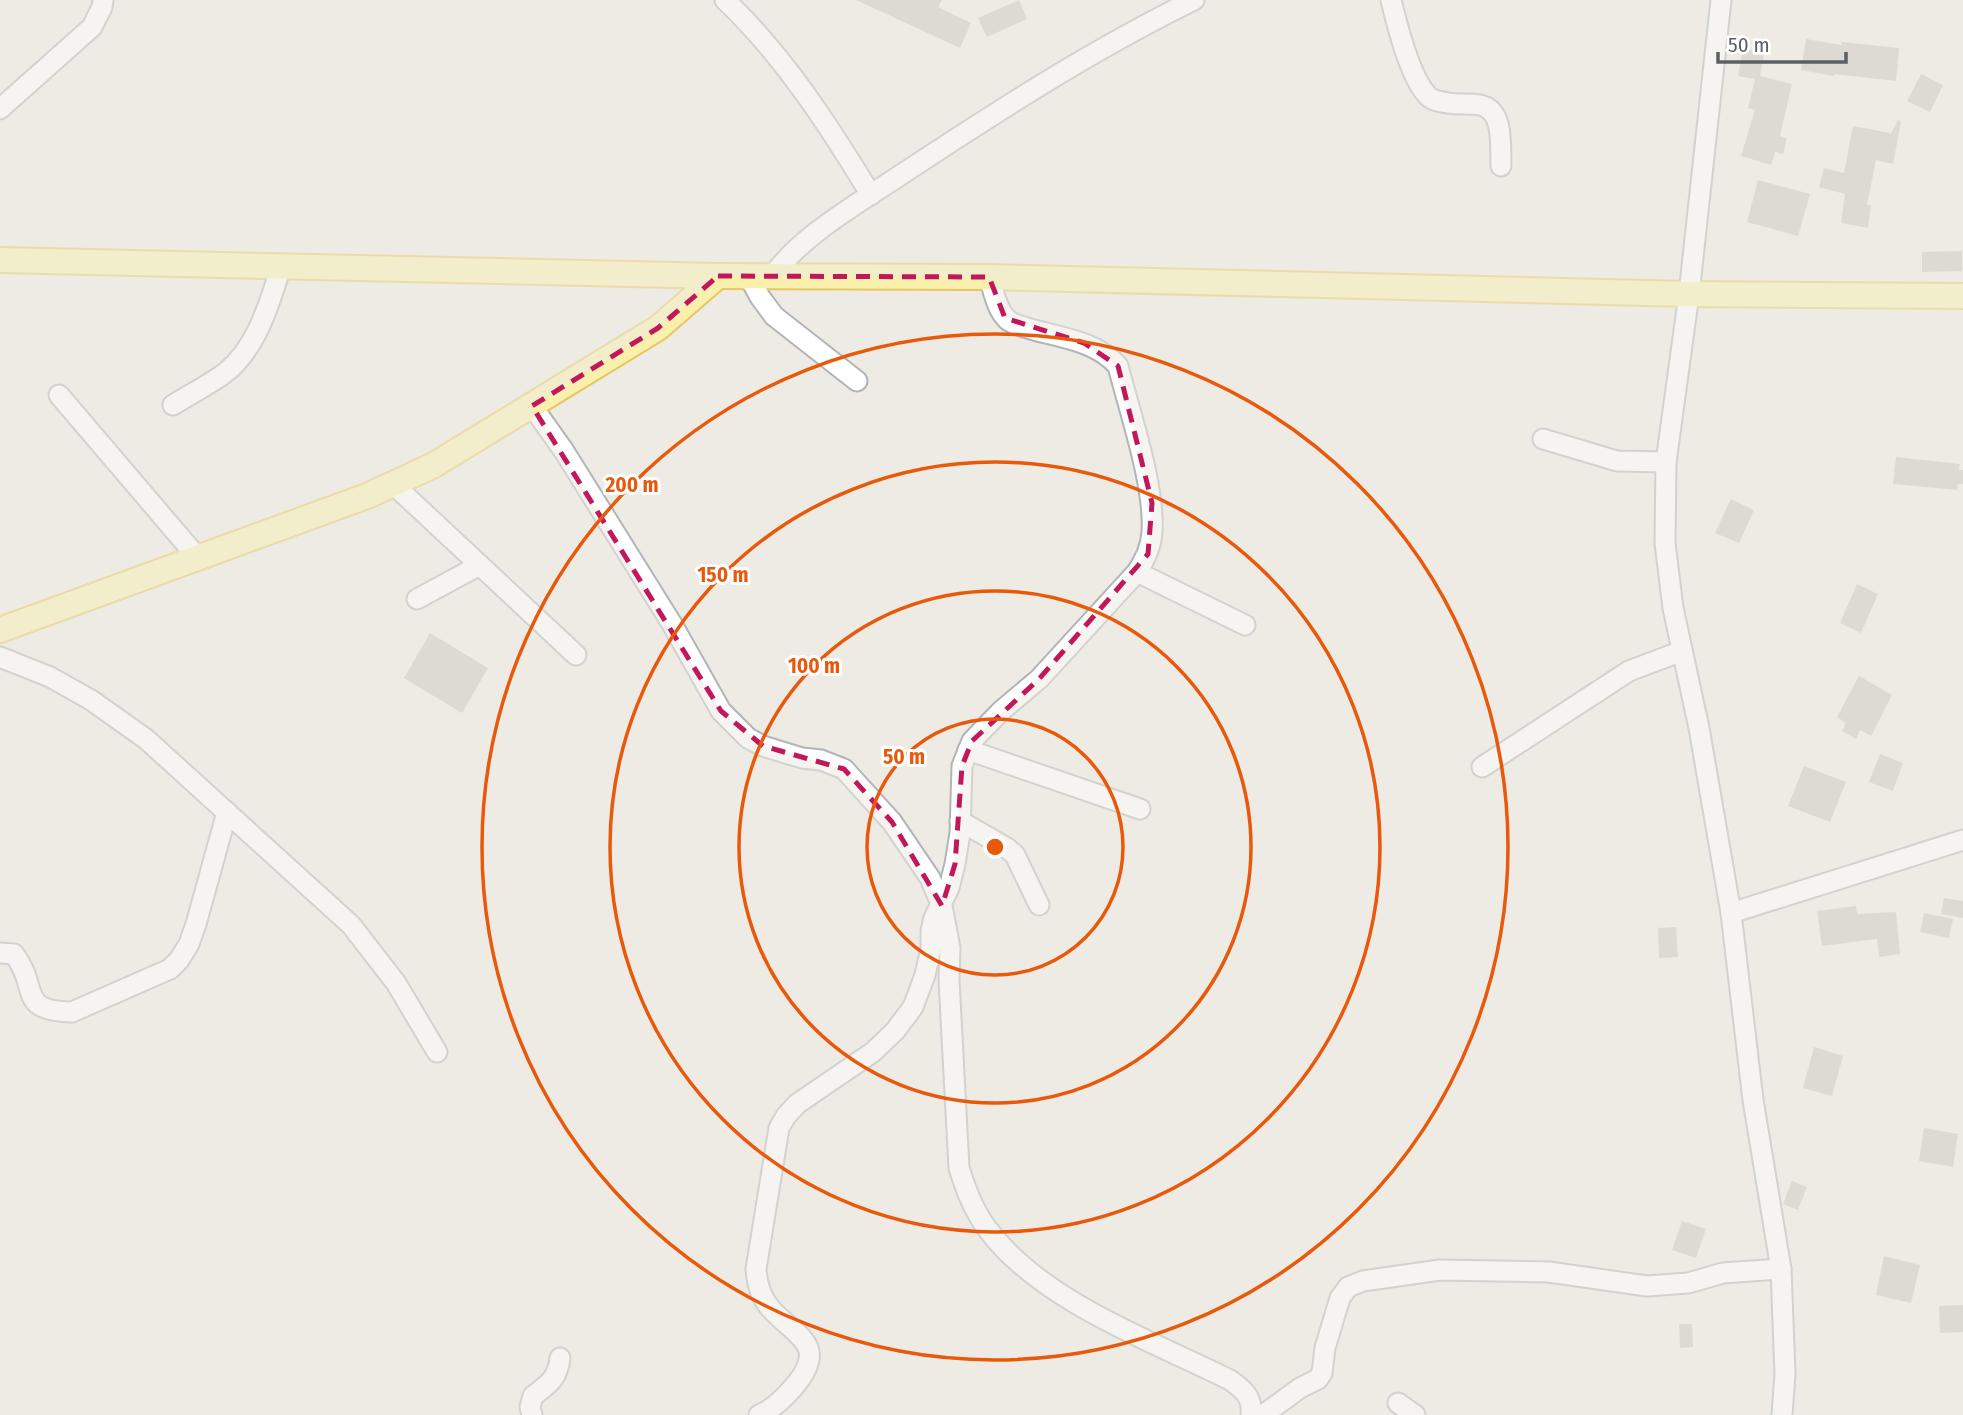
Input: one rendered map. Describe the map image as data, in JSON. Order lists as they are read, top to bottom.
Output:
{
  "scale_bar": "50 m",
  "rings": [
    "200 m",
    "150 m",
    "100 m",
    "50 m"
  ]
}
